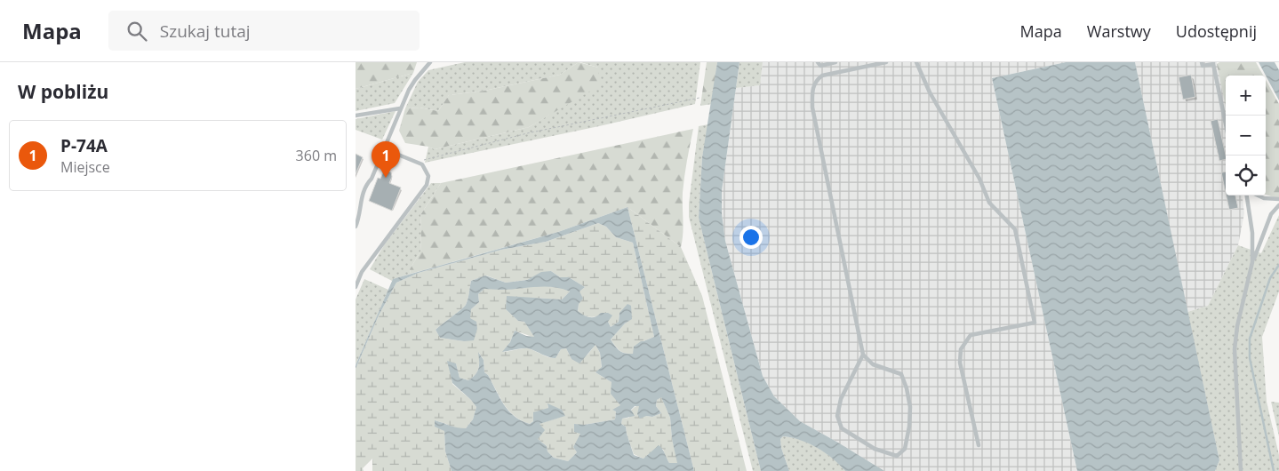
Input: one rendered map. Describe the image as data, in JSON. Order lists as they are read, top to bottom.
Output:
{
  "page": {
    "header": "Mapa",
    "search": "Szukaj tutaj",
    "nav": ["Mapa", "Warstwy", "Udostępnij"],
    "heading": "W pobliżu",
    "map_buttons": ["+", "−"],
    "list": [
      {
        "mark": "1",
        "name": "P-74A",
        "note": "Miejsce",
        "value": "360 m"
      }
    ],
    "pins": "1"
  }
}
